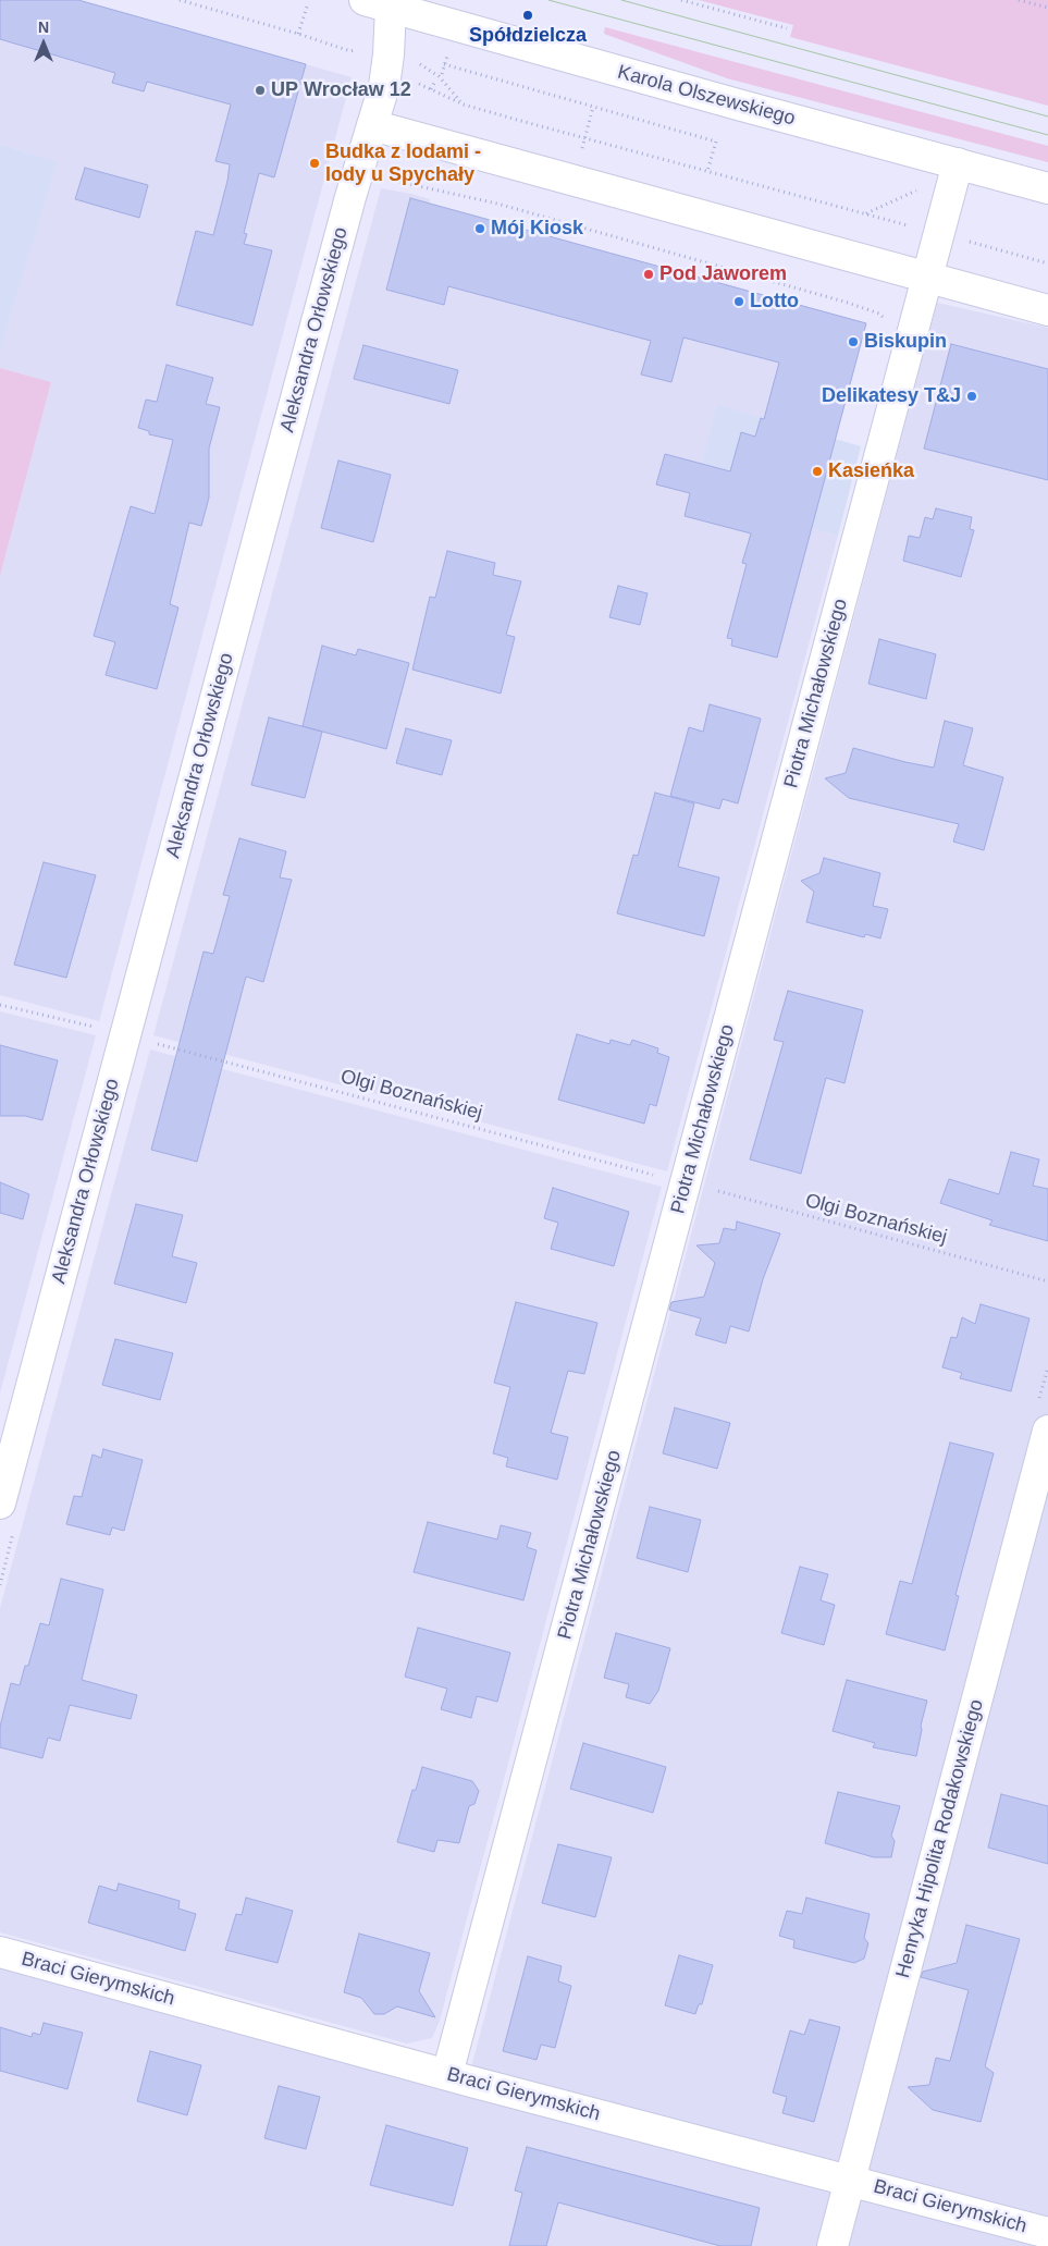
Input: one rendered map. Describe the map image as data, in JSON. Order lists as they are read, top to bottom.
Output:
{
  "streets": {
    "street": [
      "Karola Olszewskiego",
      "Aleksandra Orłowskiego",
      "Piotra Michałowskiego",
      "Henryka Hipolita Rodakowskiego",
      "Braci Gierymskich"
    ],
    "path": ["Olgi Boznańskiej"]
  },
  "crossings": [
    ["Karola Olszewskiego", "Aleksandra Orłowskiego"],
    ["Karola Olszewskiego", "Piotra Michałowskiego"],
    ["Piotra Michałowskiego", "Braci Gierymskich"],
    ["Henryka Hipolita Rodakowskiego", "Braci Gierymskich"]
  ],
  "places": [
    "Spółdzielcza",
    "UP Wrocław 12",
    "Budka z lodami - lody u Spychały",
    "Mój Kiosk",
    "Pod Jaworem",
    "Lotto",
    "Biskupin",
    "Delikatesy T&J",
    "Kasieńka"
  ],
  "north": "top"
}
